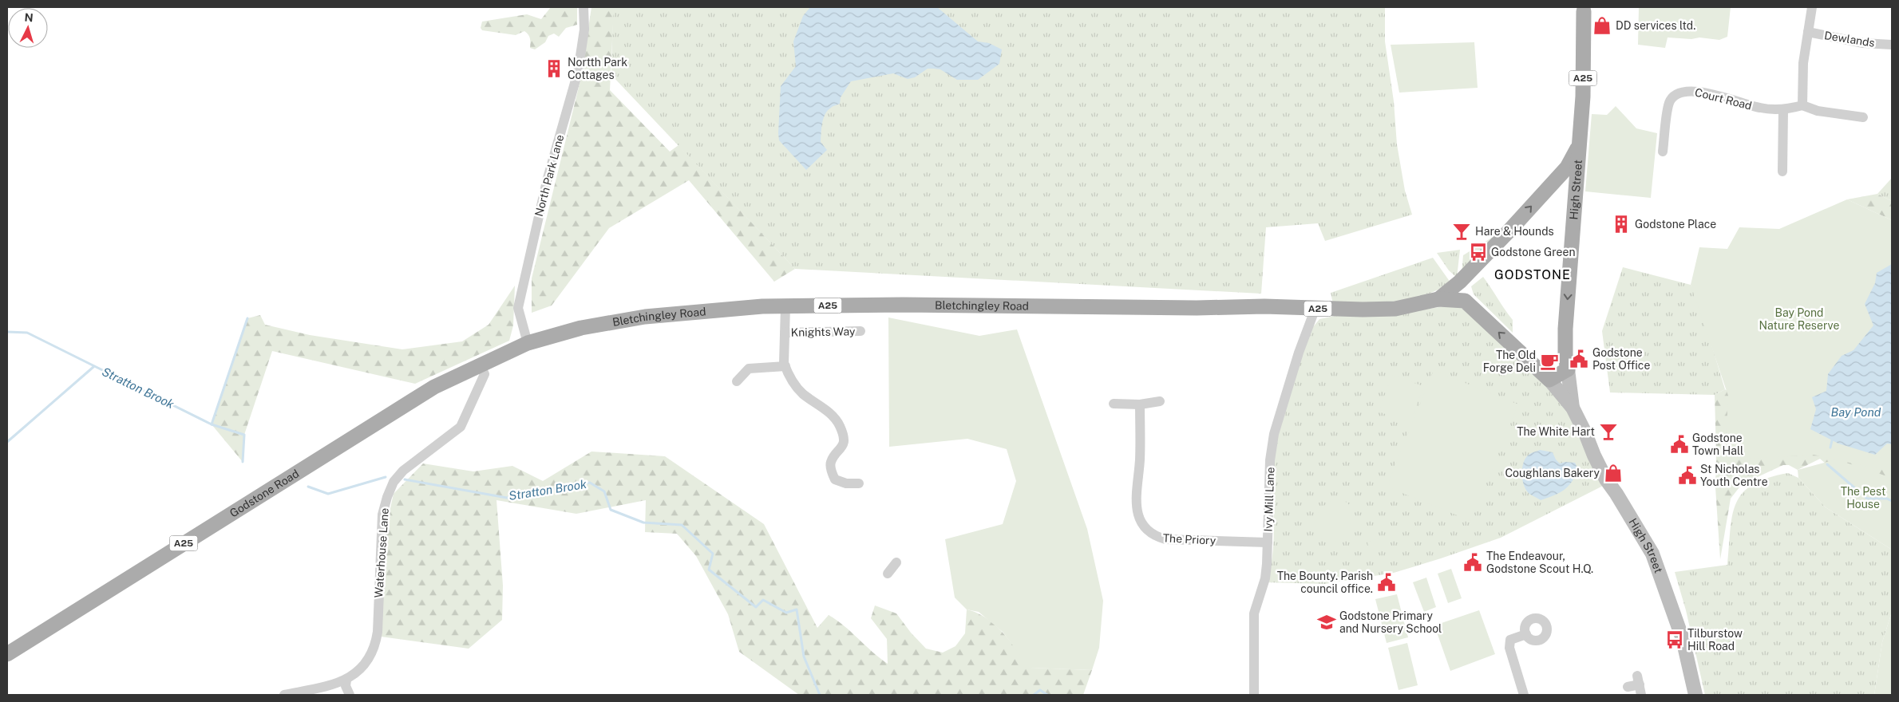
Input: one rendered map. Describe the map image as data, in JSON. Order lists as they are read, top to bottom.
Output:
{
  "streets": {
    "main road": [
      "A25",
      "High Street",
      "Bletchingley Road",
      "Godstone Road"
    ],
    "street": [
      "Dewlands",
      "Court Road",
      "North Park Lane",
      "Knights Way",
      "Ivy Mill Lane",
      "The Priory",
      "Waterhouse Lane"
    ]
  },
  "crossings": [
    ["A25", "Bletchingley Road"],
    ["North Park Lane", "Bletchingley Road"],
    ["North Park Lane", "Godstone Road"],
    ["Bletchingley Road", "Knights Way"],
    ["Bletchingley Road", "Godstone Road"],
    ["Bletchingley Road", "Ivy Mill Lane"],
    ["Godstone Road", "Waterhouse Lane"],
    ["Ivy Mill Lane", "The Priory"]
  ],
  "districts": ["GODSTONE"],
  "water": ["Stratton Brook", "Bay Pond"],
  "parks": ["Bay Pond Nature Reserve", "The Pest House"],
  "places": {
    "shop": ["DD services ltd.", "Coughlans Bakery"],
    "building": ["Nortth Park Cottages", "Godstone Place"],
    "bar": ["Hare & Hounds", "The White Hart"],
    "bus stop": ["Godstone Green", "Tilburstow Hill Road"],
    "public building": [
      "Godstone Post Office",
      "Godstone Town Hall",
      "St Nicholas Youth Centre",
      "The Endeavour, Godstone Scout H.Q.",
      "The Bounty. Parish council office."
    ],
    "cafe": ["The Old Forge Deli"],
    "school or university": ["Godstone Primary and Nursery School"]
  },
  "north": "top"
}
